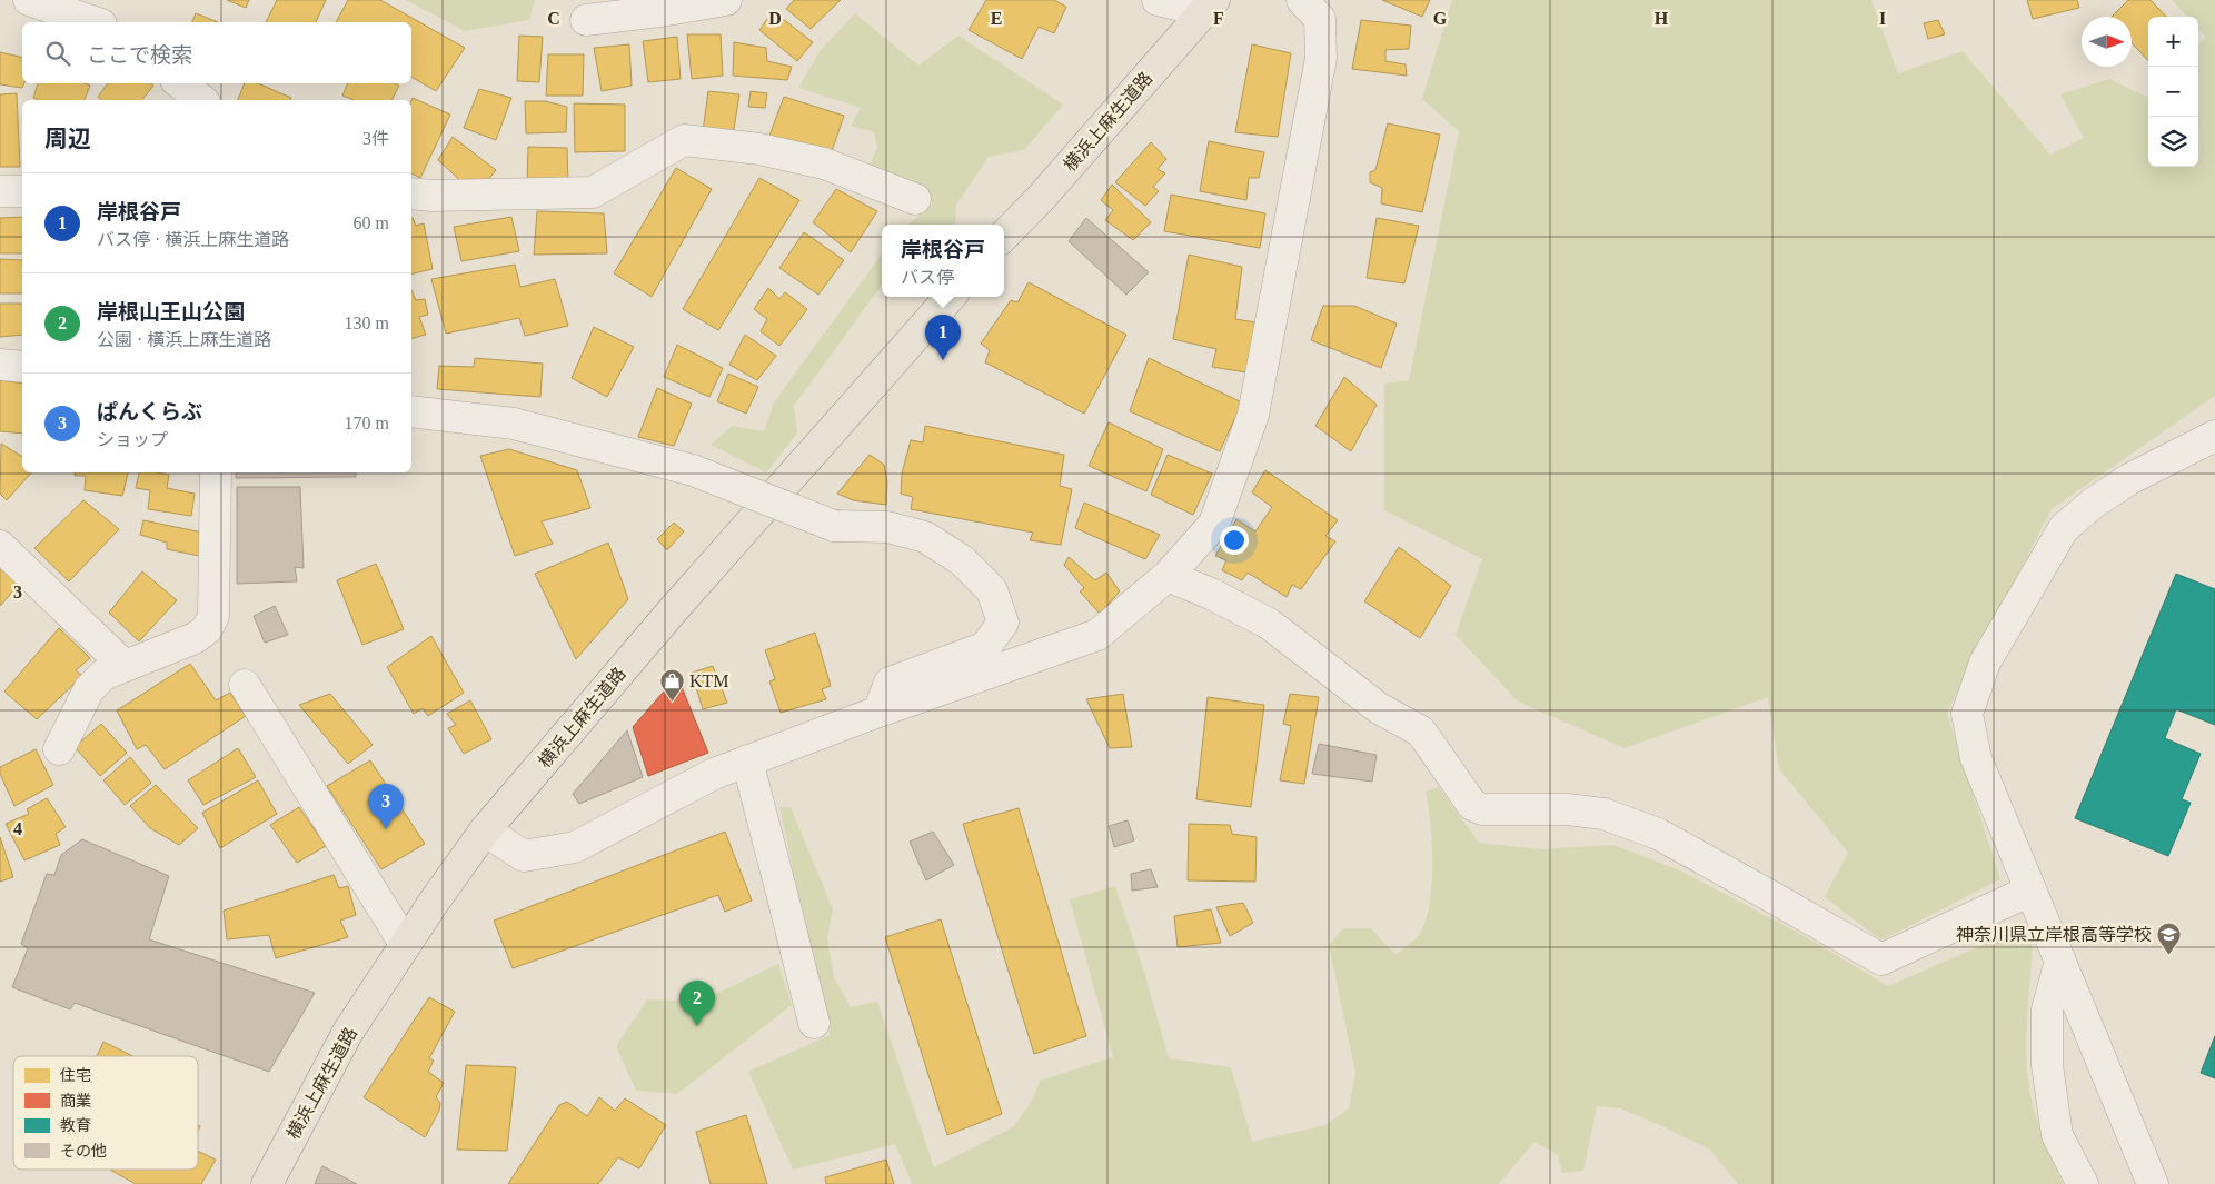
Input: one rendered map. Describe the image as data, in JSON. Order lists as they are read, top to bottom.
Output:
{
  "streets": {
    "main road": ["横浜上麻生道路"]
  },
  "places": {
    "shop": ["KTM"],
    "school or university": ["神奈川県立岸根高等学校"]
  },
  "legend": [
    "住宅",
    "商業",
    "教育",
    "その他"
  ],
  "north": "right",
  "page": {
    "map_buttons": ["+", "−"],
    "search": "ここで検索",
    "heading": ["周辺", "3件"],
    "list": [
      {
        "mark": "1",
        "name": "岸根谷戸",
        "note": "バス停 · 横浜上麻生道路",
        "value": "60 m"
      },
      {
        "mark": "2",
        "name": "岸根山王山公園",
        "note": "公園 · 横浜上麻生道路",
        "value": "130 m"
      },
      {
        "mark": "3",
        "name": "ぱんくらぶ",
        "note": "ショップ",
        "value": "170 m"
      }
    ],
    "popup": ["岸根谷戸", "バス停"],
    "pins": ["1", "3", "2"]
  },
  "grid": {
    "columns": [
      "C",
      "D",
      "E",
      "F",
      "G",
      "H",
      "I"
    ],
    "rows": ["3", "4"]
  }
}
